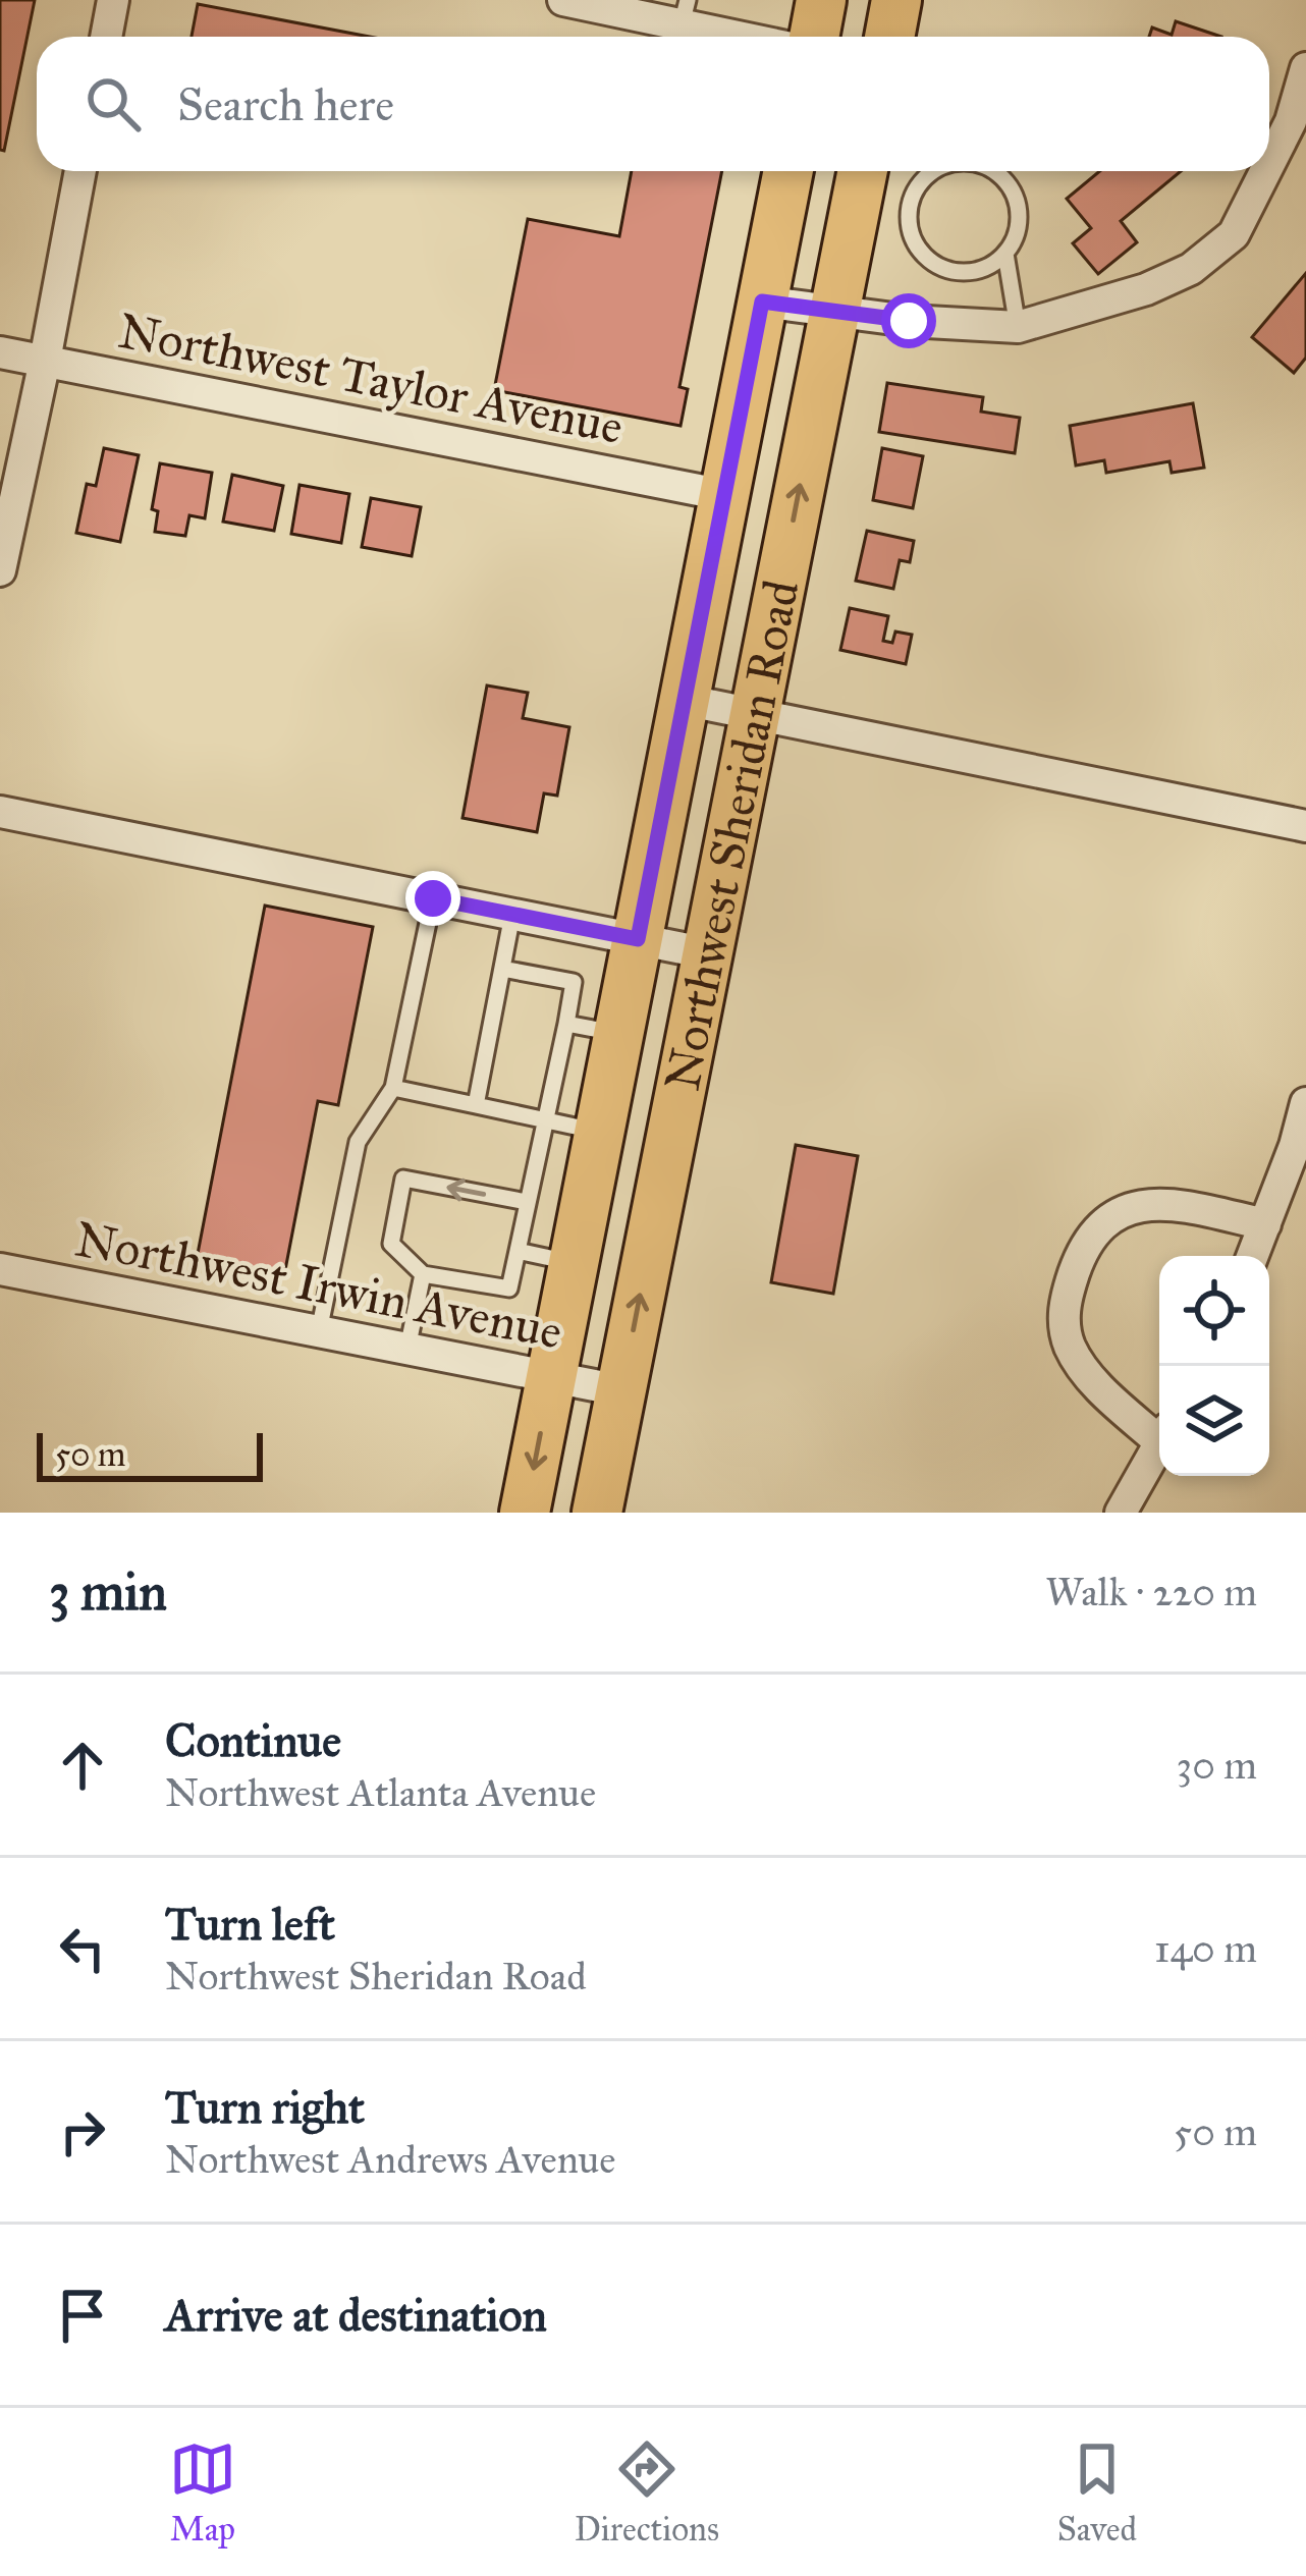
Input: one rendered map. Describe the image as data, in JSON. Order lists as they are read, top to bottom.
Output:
{
  "streets": {
    "main road": ["Northwest Sheridan Road"],
    "street": ["Northwest Taylor Avenue", "Northwest Irwin Avenue"]
  },
  "crossings": [
    ["Northwest Taylor Avenue", "Northwest Sheridan Road"],
    ["Northwest Sheridan Road", "Northwest Irwin Avenue"]
  ],
  "scale_bar": "50 m",
  "page": {
    "search": "Search here",
    "scale": "50 m",
    "heading": ["3 min", "Walk · 220 m"],
    "list": [
      ["Continue", "Northwest Atlanta Avenue", "30 m"],
      ["Turn left", "Northwest Sheridan Road", "140 m"],
      ["Turn right", "Northwest Andrews Avenue", "50 m"],
      "Arrive at destination"
    ],
    "nav": ["Map", "Directions", "Saved"]
  }
}
